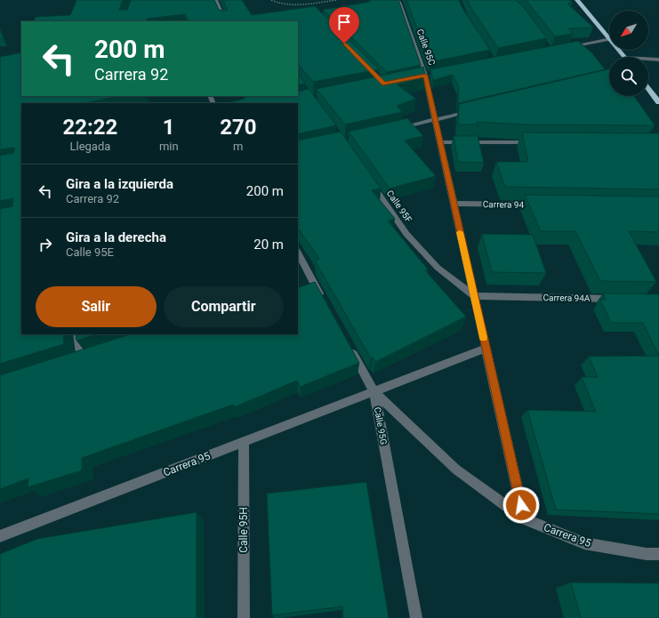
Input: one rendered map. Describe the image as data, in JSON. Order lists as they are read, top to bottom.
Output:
{
  "streets": {
    "street": [
      "Calle 95C",
      "Carrera 94",
      "Calle 95F",
      "Carrera 94A",
      "Calle 95G",
      "Carrera 95",
      "Calle 95H"
    ]
  },
  "crossings": [
    ["Calle 95C", "Carrera 94"],
    ["Calle 95C", "Calle 95F"],
    ["Calle 95C", "Carrera 94A"],
    ["Calle 95C", "Carrera 95"],
    ["Calle 95F", "Carrera 94A"],
    ["Calle 95G", "Carrera 95"],
    ["Carrera 95", "Calle 95H"]
  ],
  "north": "bottom left",
  "page": {
    "turn": ["200 m", "Carrera 92"],
    "eta": [
      "22:22",
      "Llegada",
      "1",
      "min",
      "270",
      "m"
    ],
    "list": [
      {
        "name": "Gira a la izquierda",
        "note": "Carrera 92",
        "value": "200 m"
      },
      {
        "name": "Gira a la derecha",
        "note": "Calle 95E",
        "value": "20 m"
      }
    ],
    "buttons": ["Salir", "Compartir"]
  }
}
